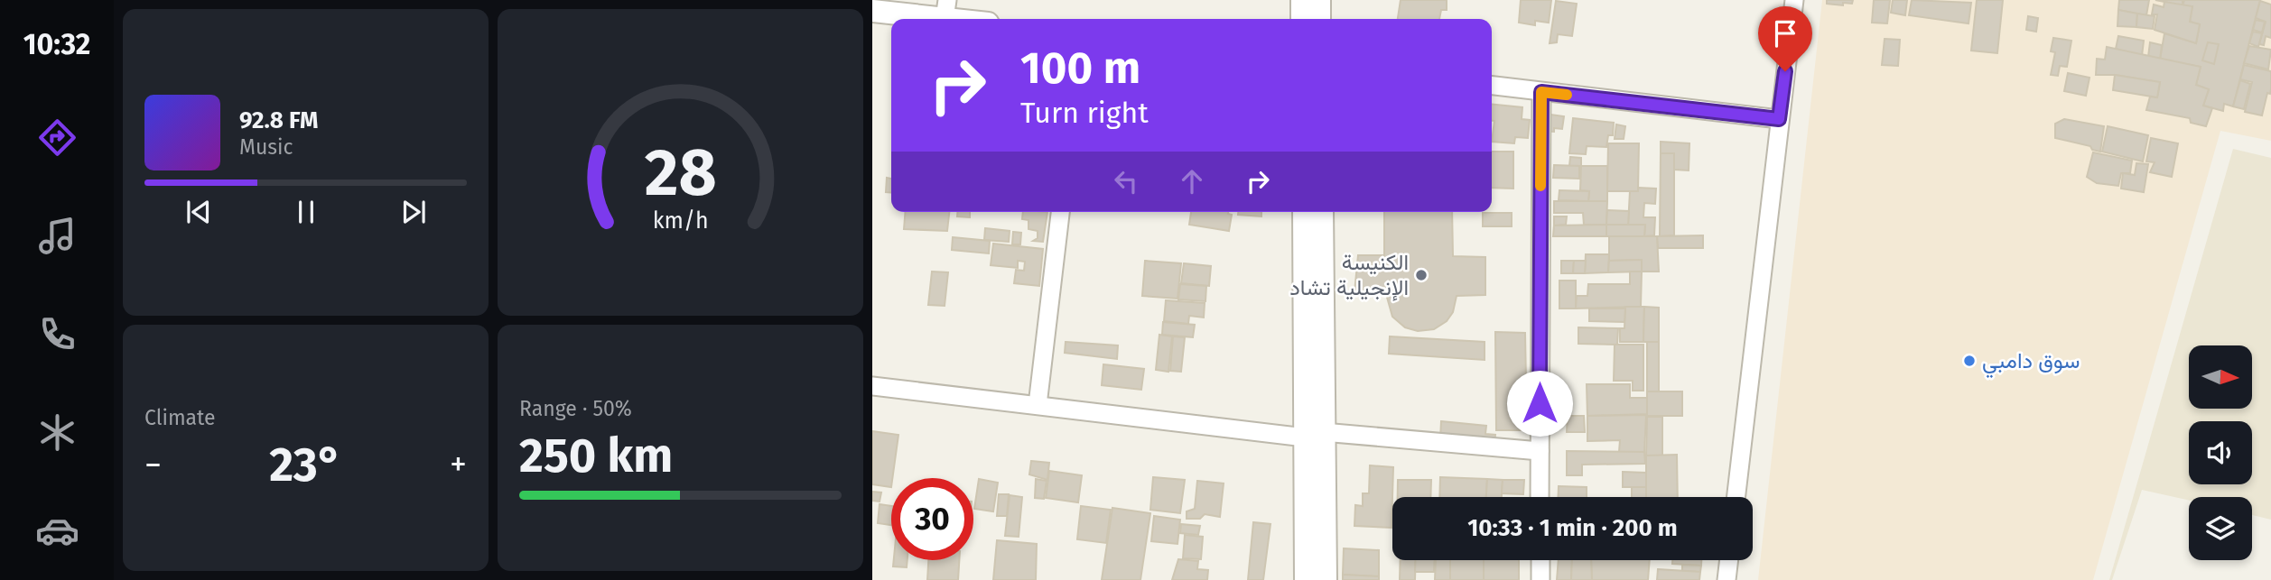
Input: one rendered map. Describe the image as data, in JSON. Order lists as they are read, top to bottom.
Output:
{
  "places": ["الكنيسة الإنجيلية تشاد", "سوق دامبي"],
  "north": "right",
  "page": {
    "tabs": "10:32",
    "turn": ["100 m", "Turn right"],
    "song": ["92.8 FM", "Music"],
    "tile": [
      "Climate",
      ["Range · 50%", "250 km"]
    ],
    "heat": ["−", "23°", "+"],
    "limit": "30",
    "trip": "10:33 · 1 min · 200 m",
    "gauge": ["28", "km/h"]
  }
}
